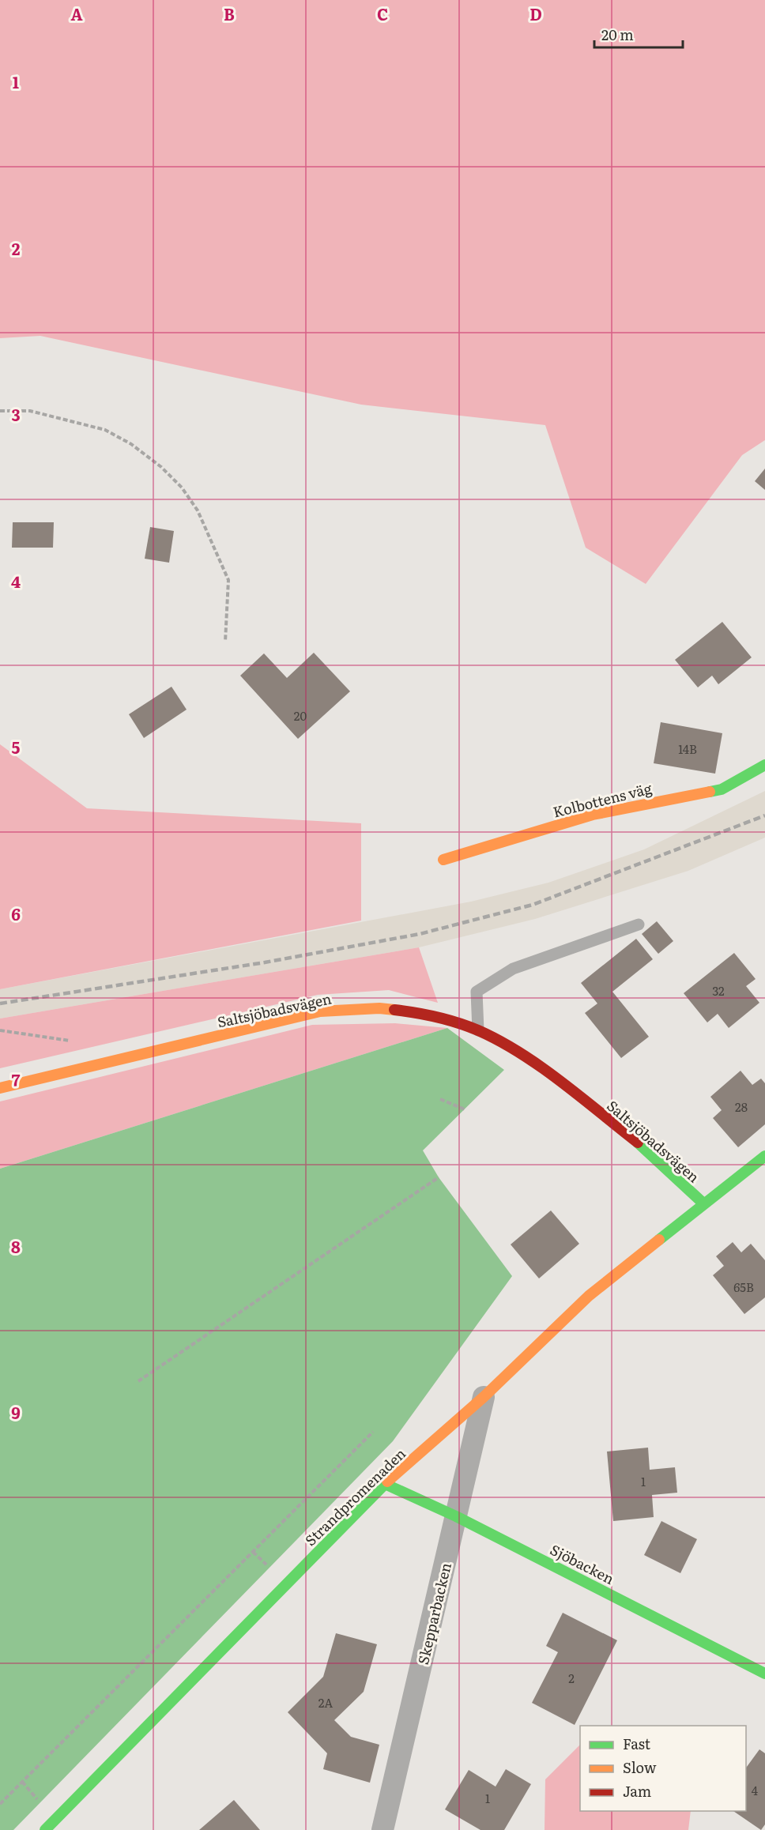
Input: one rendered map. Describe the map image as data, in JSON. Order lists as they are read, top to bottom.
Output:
{
  "streets": {
    "street": [
      "Kolbottens väg",
      "Saltsjöbadsvägen",
      "Strandpromenaden",
      "Sjöbacken",
      "Skepparbacken"
    ]
  },
  "crossings": [
    ["Saltsjöbadsvägen", "Strandpromenaden"],
    ["Strandpromenaden", "Sjöbacken"],
    ["Strandpromenaden", "Skepparbacken"],
    ["Sjöbacken", "Skepparbacken"]
  ],
  "house_numbers": [
    "20",
    "14B",
    "32",
    "28",
    "65B",
    "1",
    "2",
    "2A",
    "4",
    "1"
  ],
  "legend": ["Fast", "Slow", "Jam"],
  "scale_bar": "20 m",
  "grid": {
    "columns": [
      "A",
      "B",
      "C",
      "D"
    ],
    "rows": [
      "1",
      "2",
      "3",
      "4",
      "5",
      "6",
      "7",
      "8",
      "9"
    ]
  }
}
